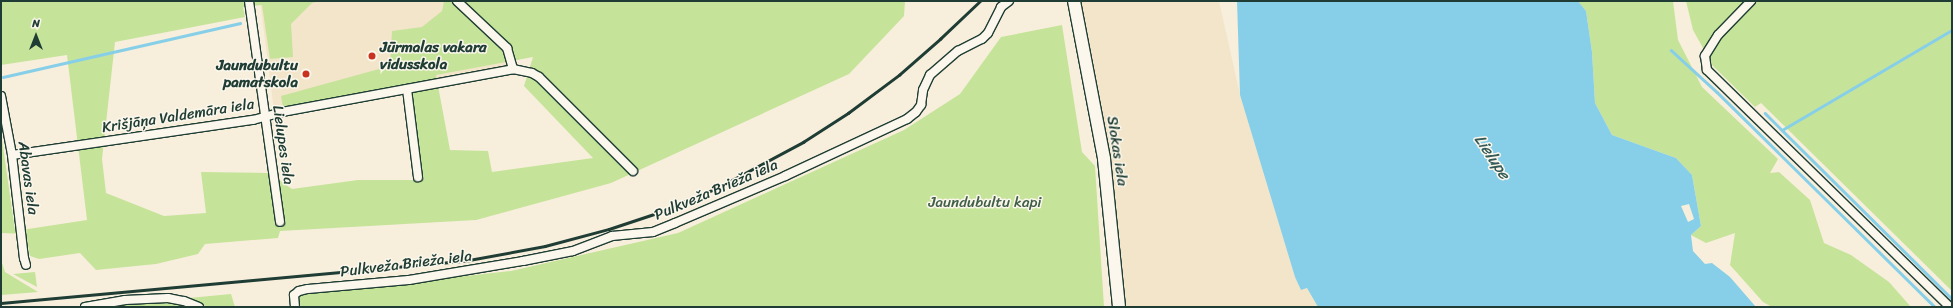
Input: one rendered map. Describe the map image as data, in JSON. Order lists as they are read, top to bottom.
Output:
{
  "streets": {
    "main road": ["Slokas iela"],
    "street": [
      "Krišjāņa Valdemāra iela",
      "Lielupes iela",
      "Abavas iela",
      "Pulkveža Brieža iela"
    ]
  },
  "crossings": [
    ["Krišjāņa Valdemāra iela", "Lielupes iela"],
    ["Krišjāņa Valdemāra iela", "Abavas iela"]
  ],
  "water": ["Lielupe"],
  "parks": ["Jaundubultu kapi"],
  "places": ["Jūrmalas vakara vidusskola", "Jaundubultu pamatskola"],
  "north": "top"
}
